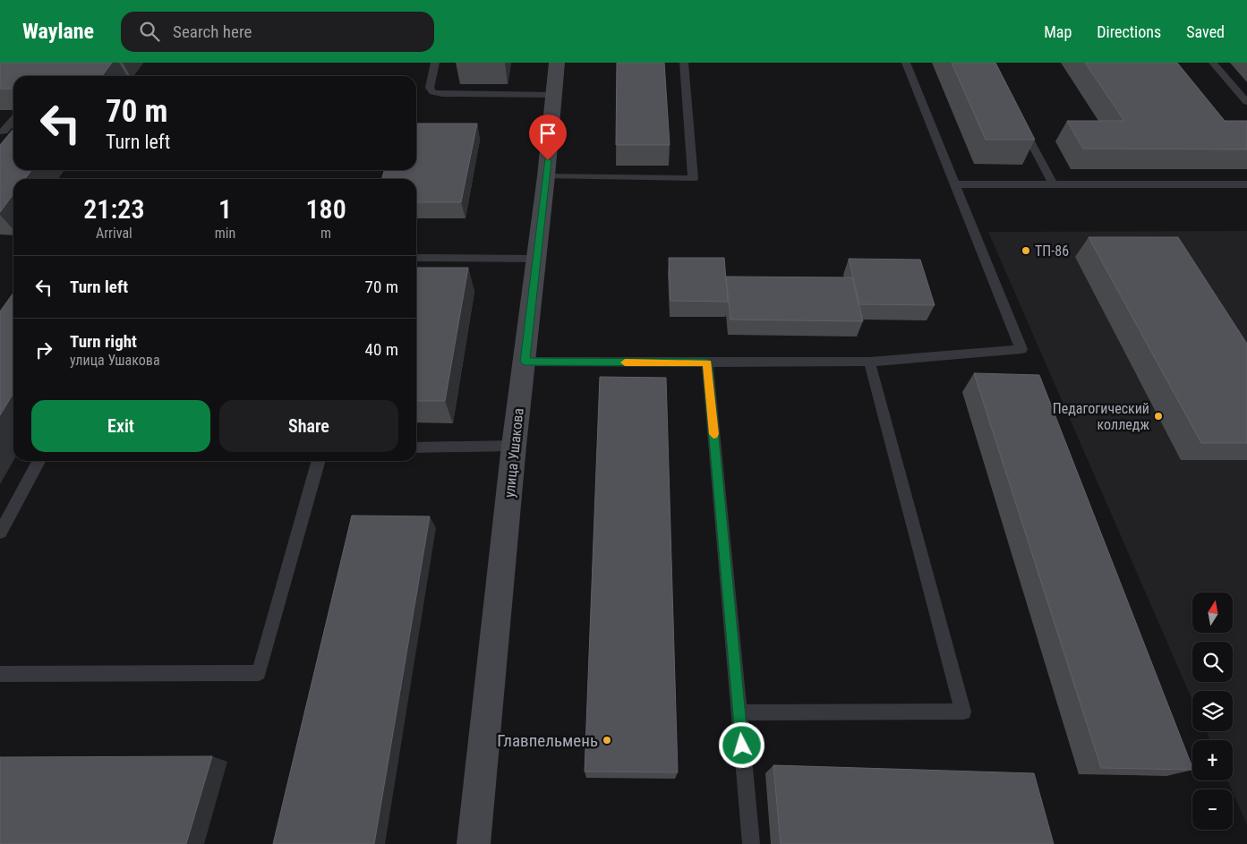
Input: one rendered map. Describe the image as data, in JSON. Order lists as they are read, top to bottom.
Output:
{
  "streets": {
    "street": ["улица Ушакова"]
  },
  "places": ["ТП-86", "Педагогический колледж", "Главпельмень"],
  "north": "top",
  "page": {
    "header": "Waylane",
    "search": "Search here",
    "nav": ["Map", "Directions", "Saved"],
    "turn": ["70 m", "Turn left"],
    "eta": [
      "21:23",
      "Arrival",
      "1",
      "min",
      "180",
      "m"
    ],
    "list": [
      {
        "name": "Turn left",
        "value": "70 m"
      },
      {
        "name": "Turn right",
        "note": "улица Ушакова",
        "value": "40 m"
      }
    ],
    "buttons": ["Exit", "Share"],
    "map_buttons": ["+", "−"]
  }
}
